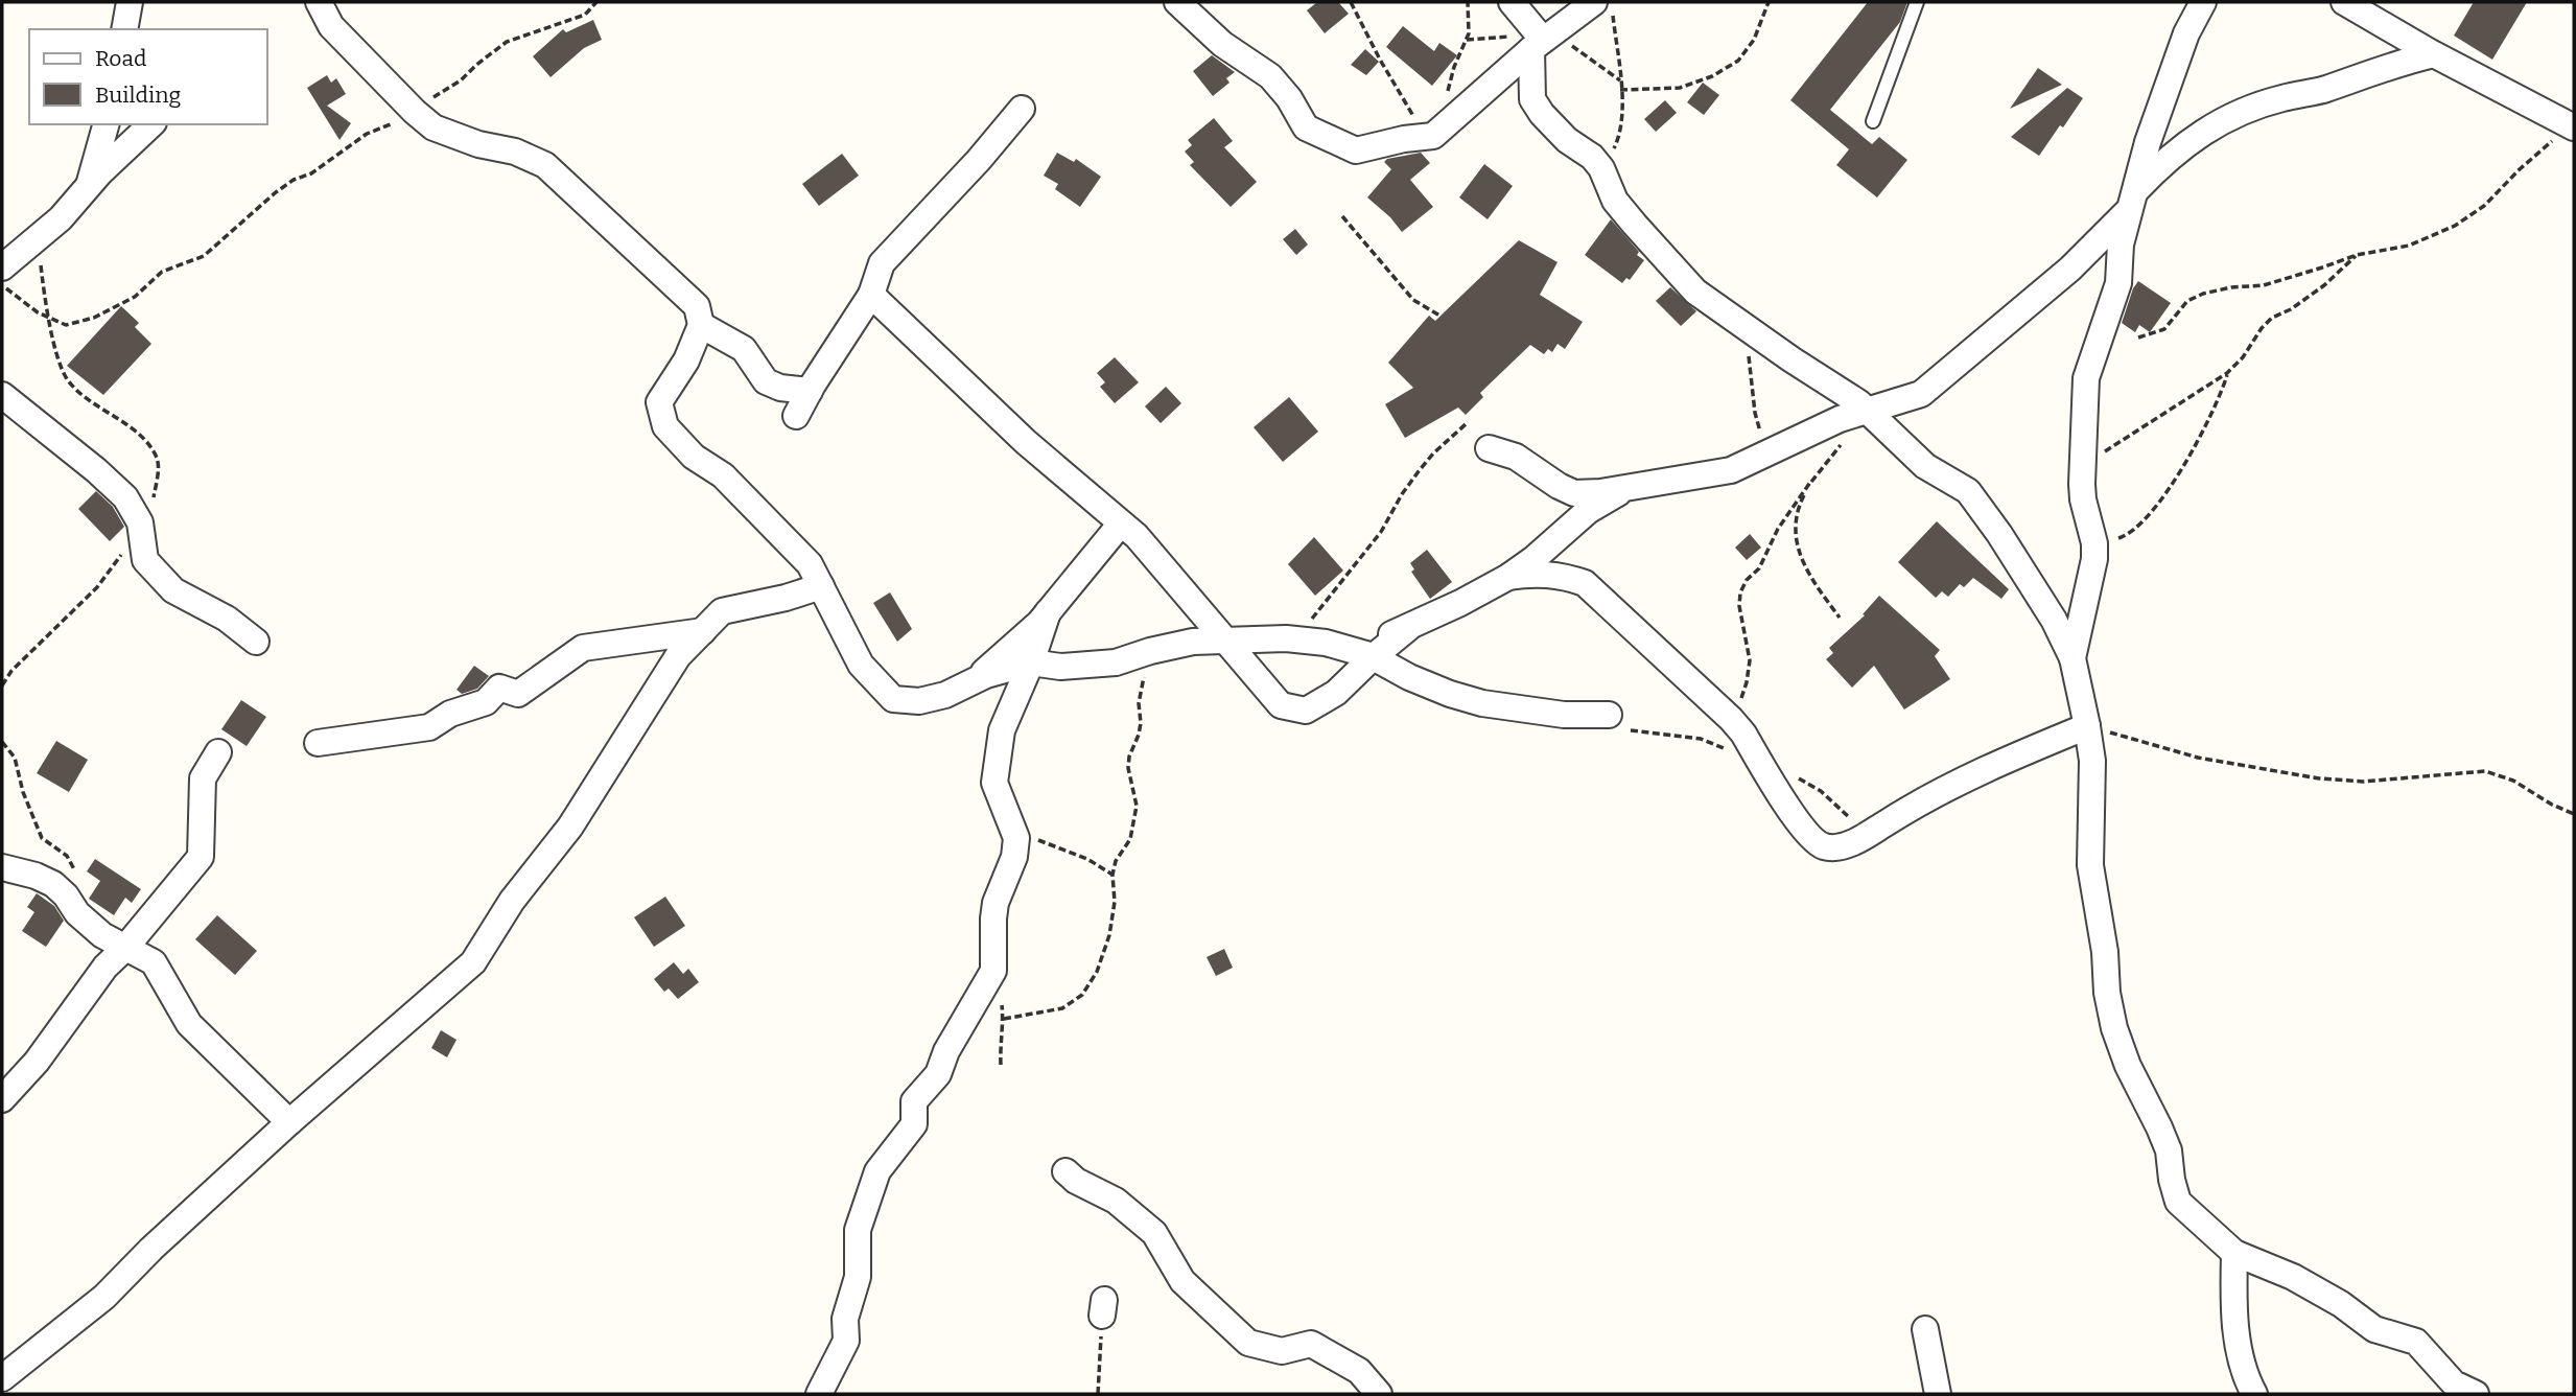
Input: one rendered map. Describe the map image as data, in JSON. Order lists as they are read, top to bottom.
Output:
{
  "legend": ["Road", "Building"]
}
